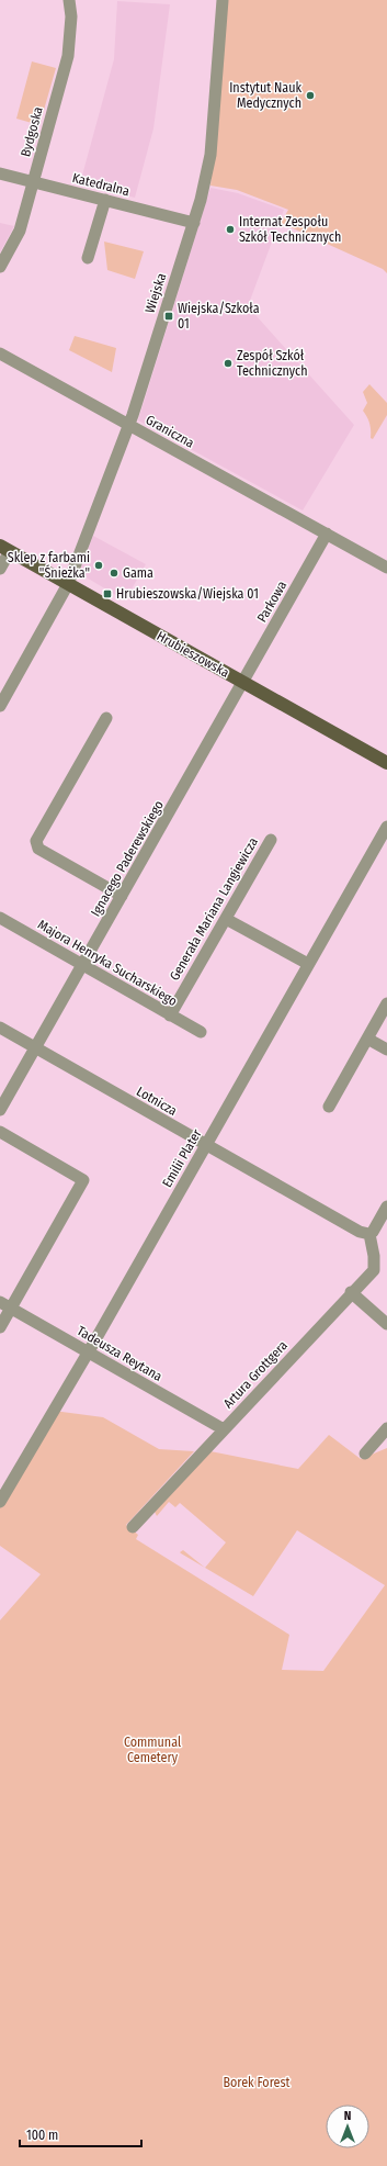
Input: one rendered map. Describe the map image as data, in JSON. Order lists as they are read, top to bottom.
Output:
{
  "streets": {
    "main road": ["Hrubieszowska"],
    "street": [
      "Bydgoska",
      "Katedralna",
      "Wiejska",
      "Graniczna",
      "Parkowa",
      "Ignacego Paderewskiego",
      "Generała Mariana Langiewicza",
      "Majora Henryka Sucharskiego",
      "Lotnicza",
      "Emilii Plater",
      "Tadeusza Reytana",
      "Artura Grottgera"
    ]
  },
  "crossings": [
    ["Bydgoska", "Katedralna"],
    ["Katedralna", "Wiejska"],
    ["Wiejska", "Graniczna"],
    ["Wiejska", "Hrubieszowska"],
    ["Graniczna", "Parkowa"],
    ["Parkowa", "Hrubieszowska"],
    ["Parkowa", "Ignacego Paderewskiego"],
    ["Hrubieszowska", "Ignacego Paderewskiego"],
    ["Ignacego Paderewskiego", "Majora Henryka Sucharskiego"],
    ["Ignacego Paderewskiego", "Lotnicza"],
    ["Generała Mariana Langiewicza", "Majora Henryka Sucharskiego"],
    ["Lotnicza", "Emilii Plater"],
    ["Lotnicza", "Artura Grottgera"],
    ["Emilii Plater", "Tadeusza Reytana"],
    ["Tadeusza Reytana", "Artura Grottgera"]
  ],
  "parks": ["Communal Cemetery", "Borek Forest"],
  "places": {
    "other": [
      "Instytut Nauk Medycznych",
      "Internat Zespołu Szkół Technicznych",
      "Zespół Szkół Technicznych",
      "Sklep z farbami \"Śnieżka\"",
      "Gama"
    ],
    "transit": ["Wiejska/Szkoła 01", "Hrubieszowska/Wiejska 01"]
  },
  "scale_bar": "100 m",
  "north": "top"
}
